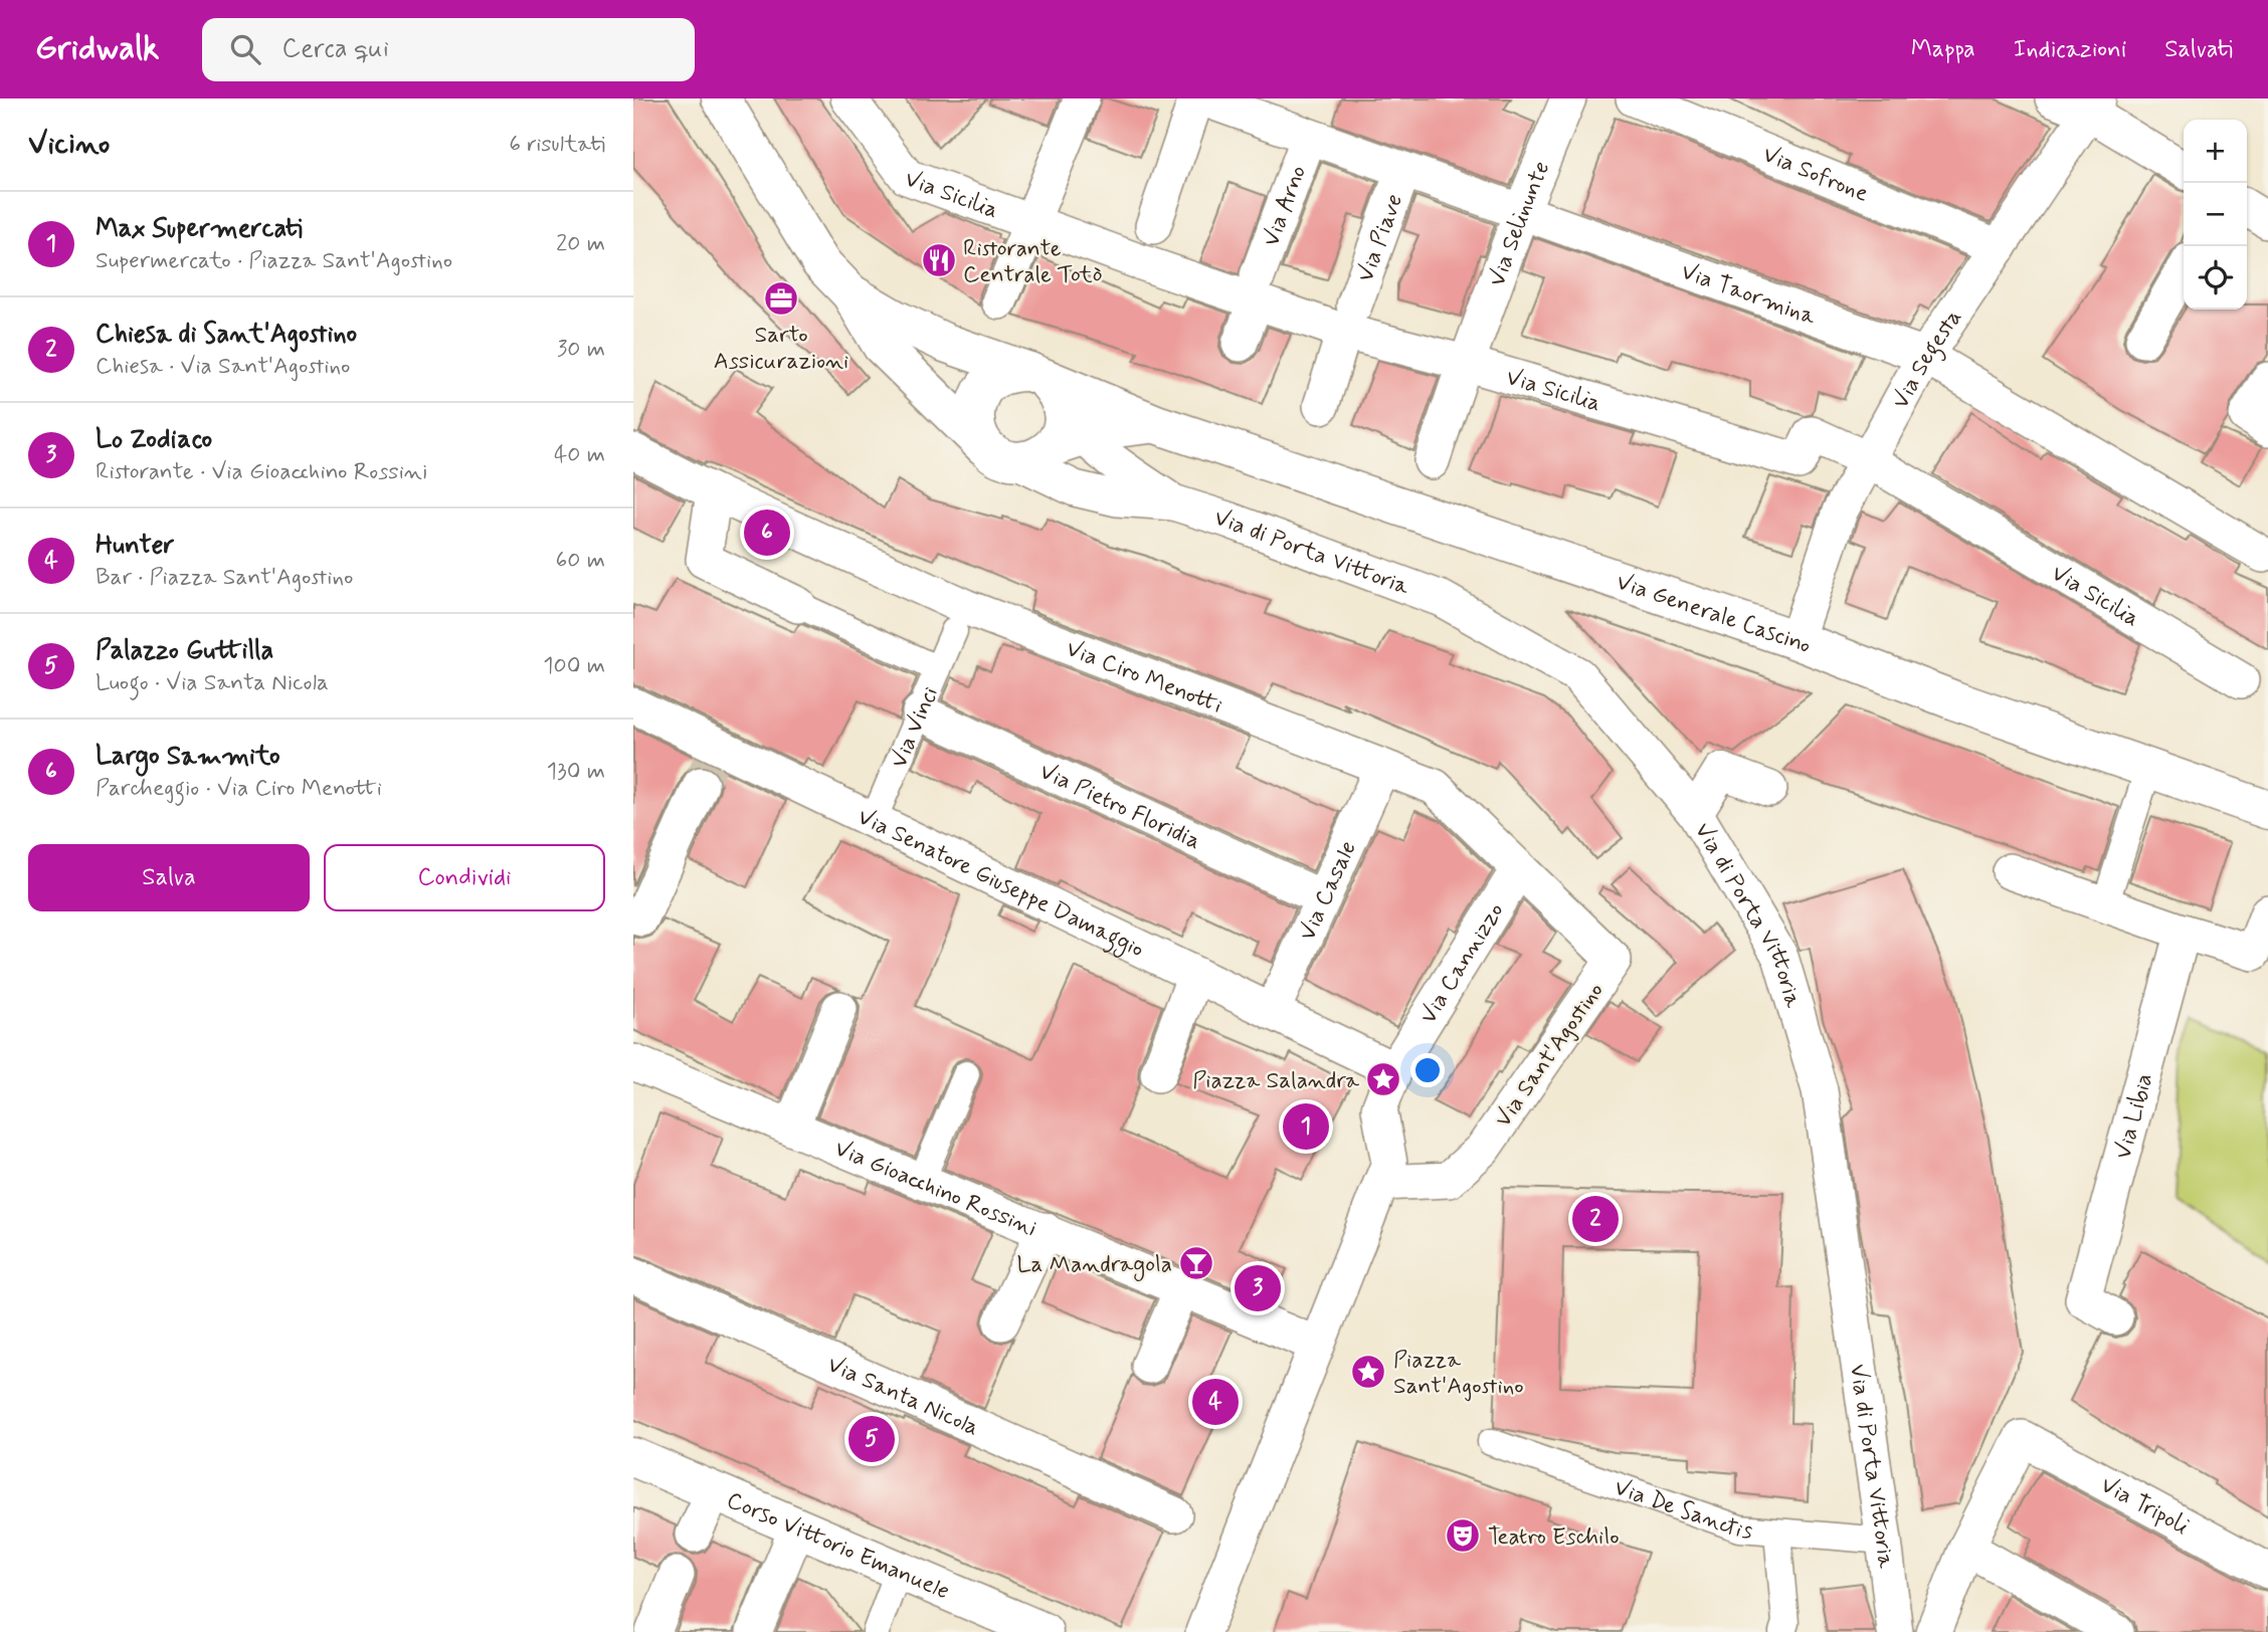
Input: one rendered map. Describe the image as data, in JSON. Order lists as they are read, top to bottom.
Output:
{
  "streets": {
    "street": [
      "Via Sofrone",
      "Via Sicilia",
      "Via Arno",
      "Via Selinunte",
      "Via Piave",
      "Via Taormina",
      "Via Segesta",
      "Via di Porta Vittoria",
      "Via Generale Cascino",
      "Via Ciro Menotti",
      "Via Vinci",
      "Via Pietro Floridia",
      "Via Senatore Giuseppe Damaggio",
      "Via Casale",
      "Via Cannizzo",
      "Via Sant'Agostino",
      "Via Libia",
      "Via Gioacchino Rossini",
      "Via Santa Nicola",
      "Via Tripoli",
      "Via De Sanctis",
      "Corso Vittorio Emanuele"
    ]
  },
  "crossings": [
    ["Via Sofrone", "Via Segesta"],
    ["Via Sicilia", "Via Arno"],
    ["Via Sicilia", "Via Selinunte"],
    ["Via Sicilia", "Via Piave"],
    ["Via Sicilia", "Via Segesta"],
    ["Via Arno", "Via Taormina"],
    ["Via Selinunte", "Via Taormina"],
    ["Via Piave", "Via Taormina"],
    ["Via Taormina", "Via Segesta"],
    ["Via Segesta", "Via Generale Cascino"],
    ["Via di Porta Vittoria", "Via De Sanctis"],
    ["Via Ciro Menotti", "Via Casale"],
    ["Via Ciro Menotti", "Via Cannizzo"],
    ["Via Ciro Menotti", "Via Sant'Agostino"],
    ["Via Vinci", "Via Pietro Floridia"],
    ["Via Vinci", "Via Senatore Giuseppe Damaggio"],
    ["Via Pietro Floridia", "Via Casale"],
    ["Via Senatore Giuseppe Damaggio", "Via Casale"],
    ["Via Senatore Giuseppe Damaggio", "Via Cannizzo"]
  ],
  "places": {
    "restaurant": ["Ristorante Centrale Totò"],
    "office": ["Sarto Assicurazioni"],
    "place": ["Piazza Salandra", "Piazza Sant'Agostino"],
    "bar": ["La Mandragola"],
    "theatre": ["Teatro Eschilo"]
  },
  "page": {
    "header": "Gridwalk",
    "search": "Cerca qui",
    "nav": ["Mappa", "Indicazioni", "Salvati"],
    "heading": ["Vicino", "6 risultati"],
    "map_buttons": ["+", "−"],
    "list": [
      {
        "mark": "1",
        "name": "Max Supermercati",
        "note": "Supermercato · Piazza Sant'Agostino",
        "value": "20 m"
      },
      {
        "mark": "2",
        "name": "Chiesa di Sant'Agostino",
        "note": "Chiesa · Via Sant'Agostino",
        "value": "30 m"
      },
      {
        "mark": "3",
        "name": "Lo Zodiaco",
        "note": "Ristorante · Via Gioacchino Rossini",
        "value": "40 m"
      },
      {
        "mark": "4",
        "name": "Hunter",
        "note": "Bar · Piazza Sant'Agostino",
        "value": "60 m"
      },
      {
        "mark": "5",
        "name": "Palazzo Guttilla",
        "note": "Luogo · Via Santa Nicola",
        "value": "100 m"
      },
      {
        "mark": "6",
        "name": "Largo Sammito",
        "note": "Parcheggio · Via Ciro Menotti",
        "value": "130 m"
      }
    ],
    "pins": [
      "6",
      "1",
      "2",
      "3",
      "4",
      "5"
    ],
    "buttons": ["Salva", "Condividi"]
  }
}
